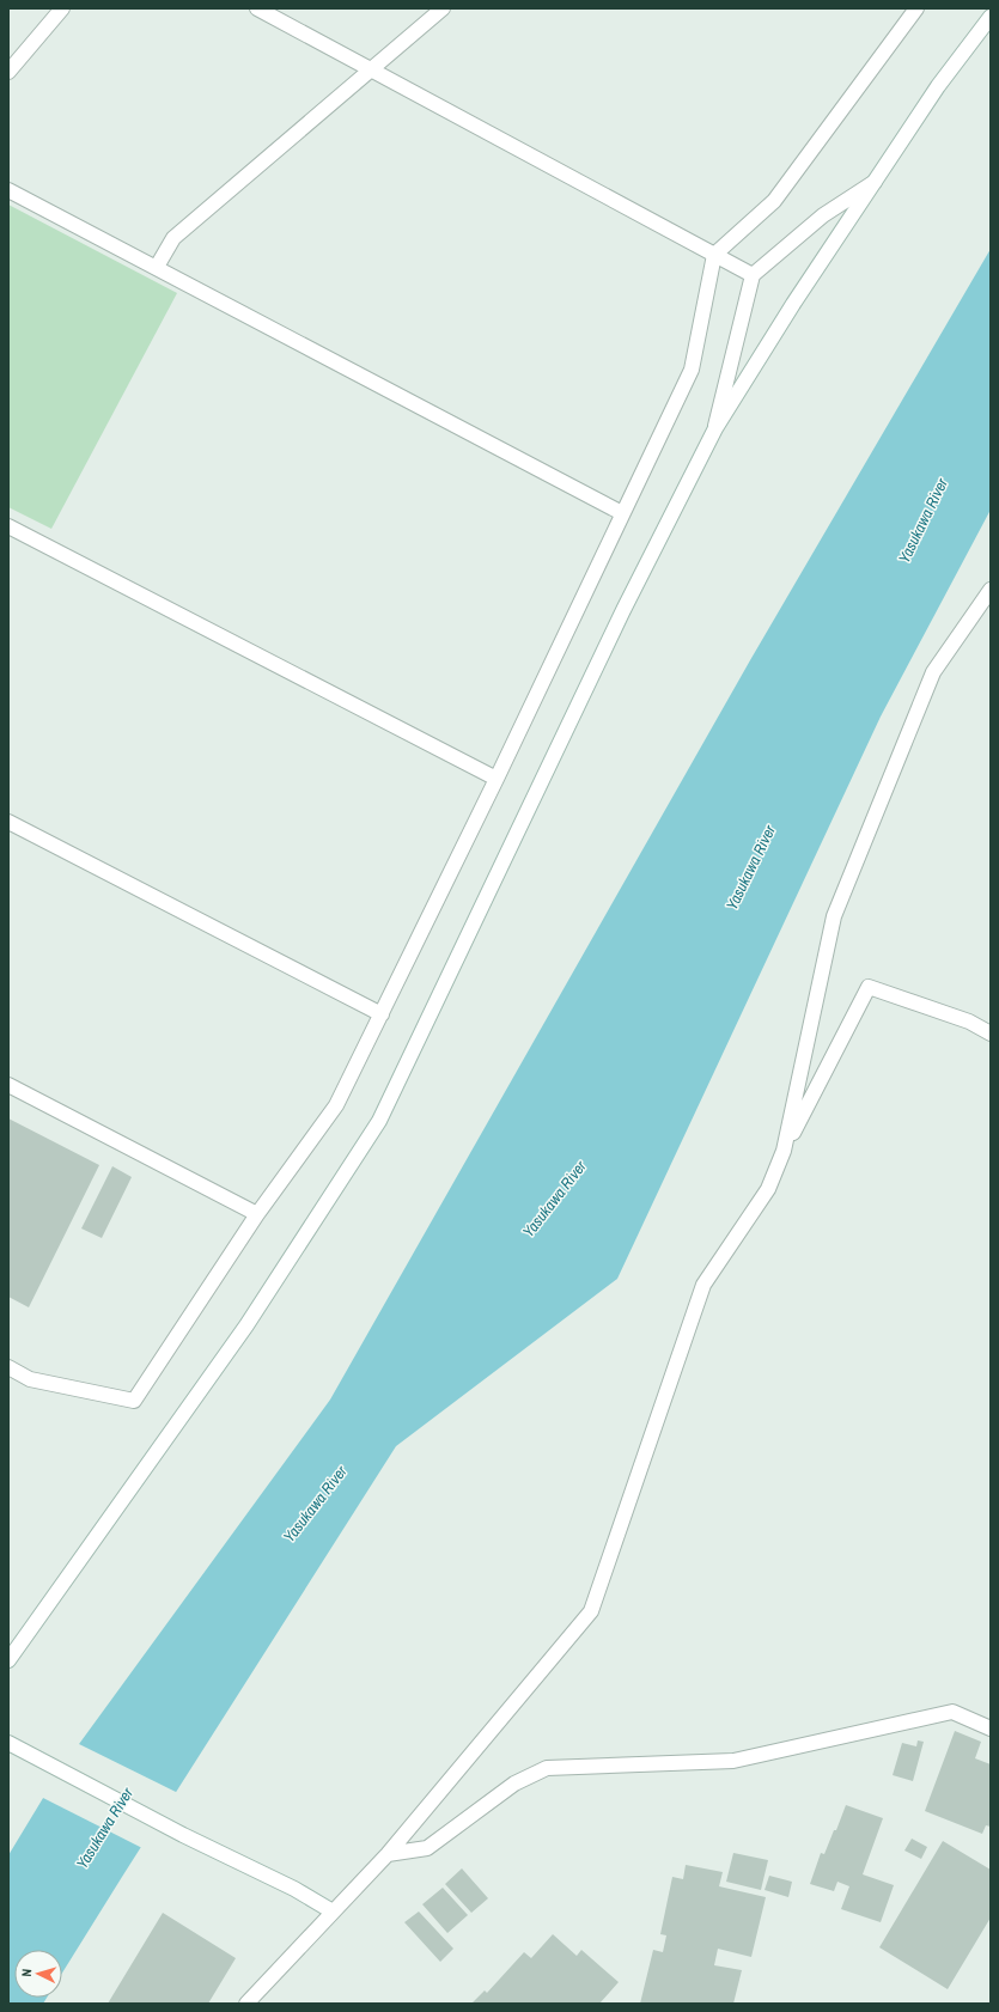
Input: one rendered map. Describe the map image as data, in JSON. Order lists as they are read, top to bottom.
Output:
{
  "water": ["Yasukawa River"],
  "north": "left"
}
